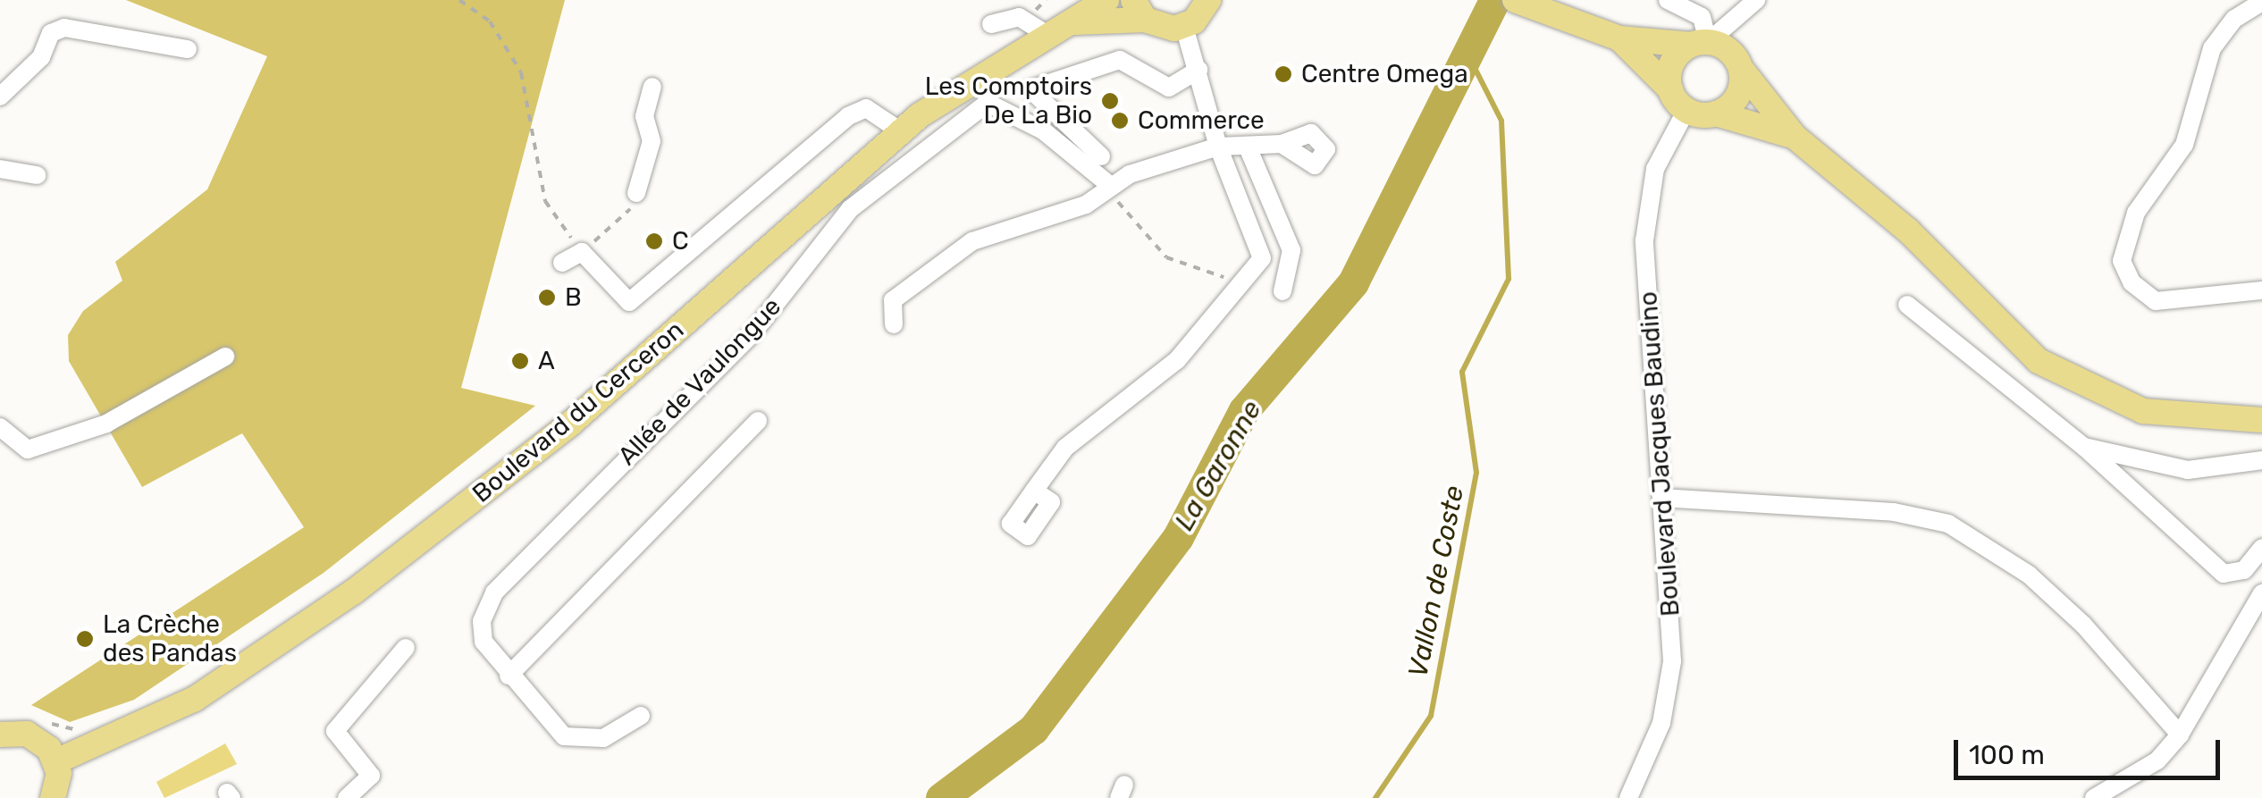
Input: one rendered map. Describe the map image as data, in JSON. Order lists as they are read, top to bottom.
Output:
{
  "streets": {
    "main road": ["Boulevard du Cerceron"],
    "street": ["Allée de Vaulongue", "Boulevard Jacques Baudino"]
  },
  "water": ["La Garonne", "Vallon de Coste"],
  "places": [
    "Centre Omega",
    "Les Comptoirs De La Bio",
    "Commerce",
    "C",
    "B",
    "A",
    "La Crèche des Pandas"
  ],
  "scale_bar": "100 m"
}
